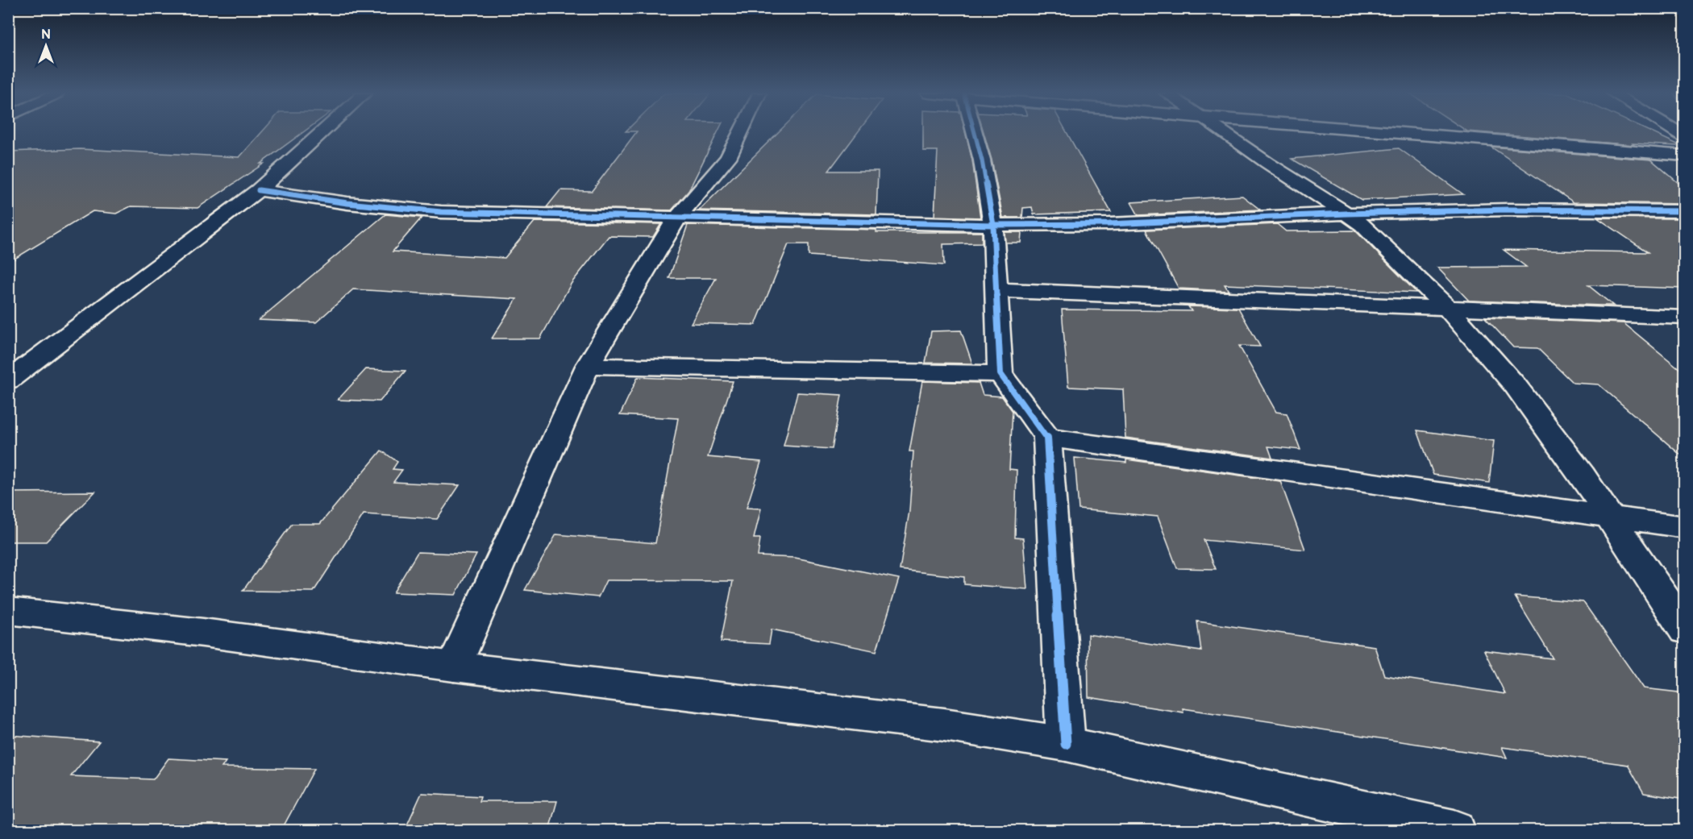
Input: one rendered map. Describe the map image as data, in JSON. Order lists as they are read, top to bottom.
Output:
{
  "north": "top"
}
